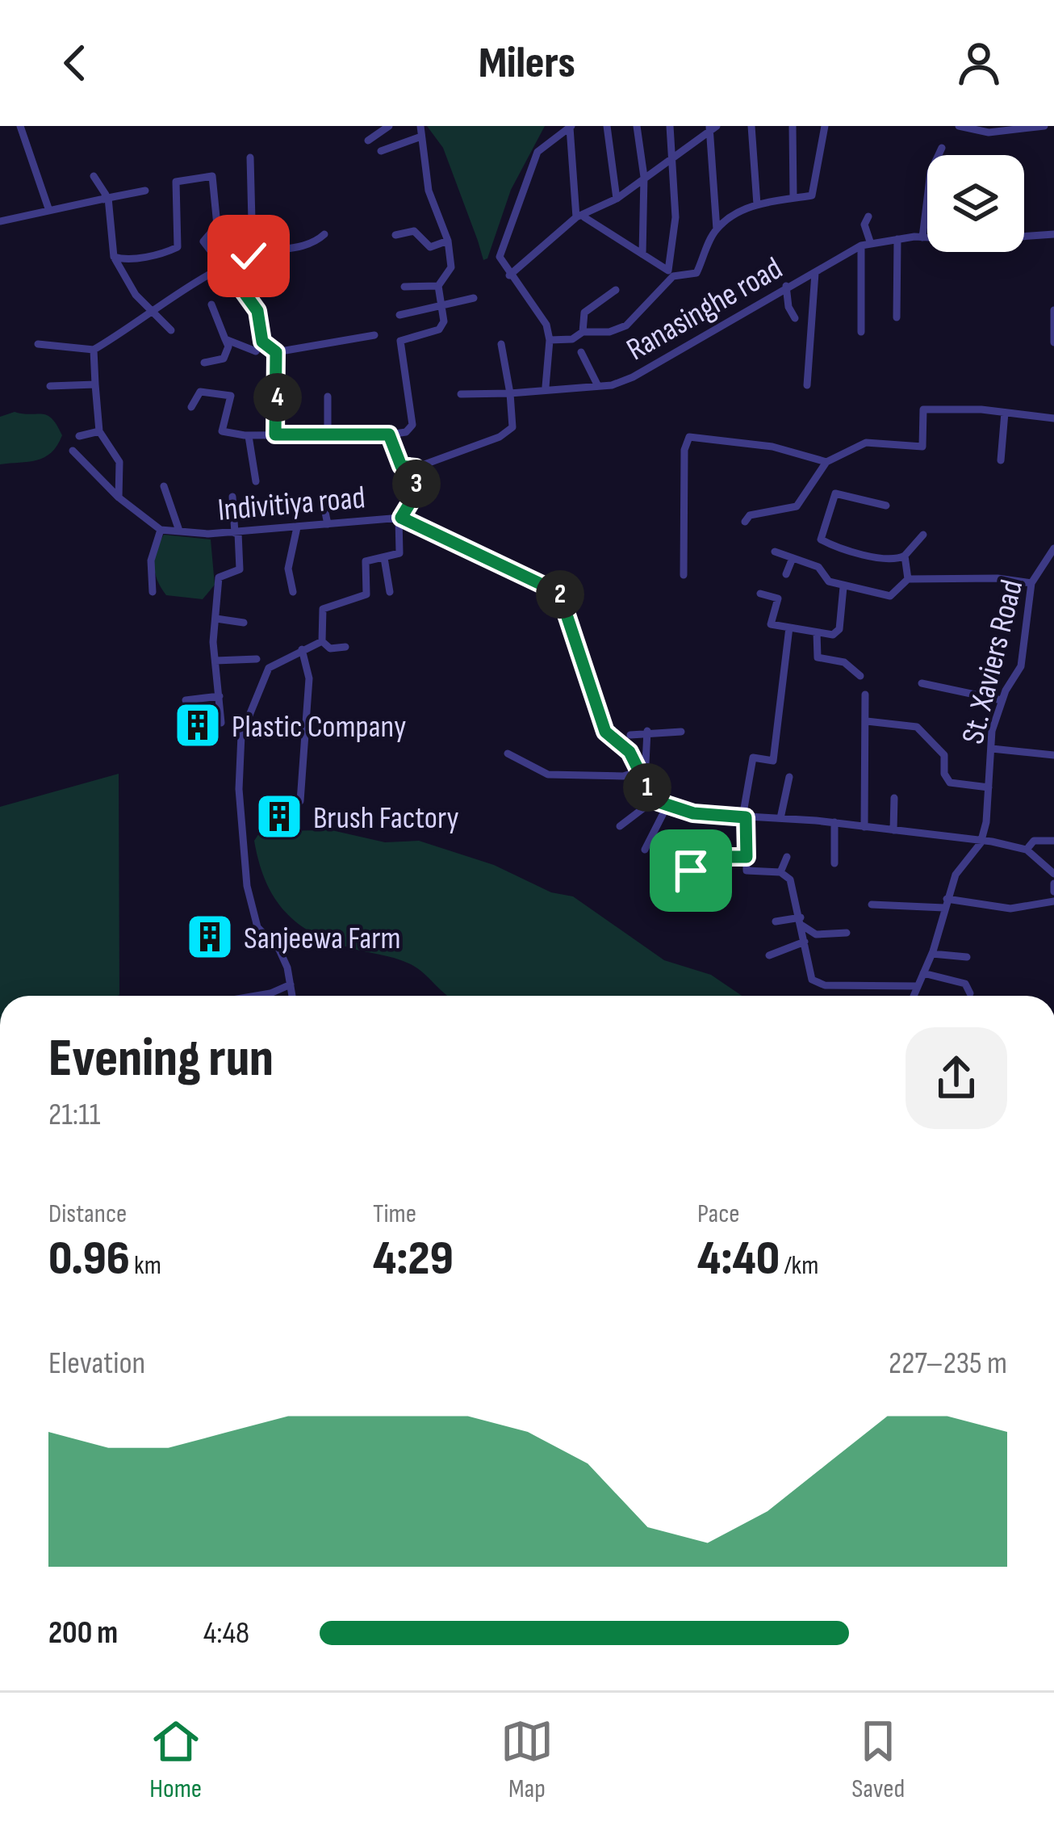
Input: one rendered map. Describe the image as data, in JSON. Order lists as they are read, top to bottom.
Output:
{
  "streets": {
    "street": ["Ranasinghe road", "Indivitiya road", "St. Xaviers Road"]
  },
  "places": {
    "building": ["Plastic Company", "Brush Factory", "Sanjeewa Farm"]
  },
  "page": {
    "header": "Milers",
    "pins": [
      "4",
      "3",
      "2",
      "1"
    ],
    "heading": ["Evening run", "21:11"],
    "stats": [
      ["Distance", "0.96 km"],
      ["Time", "4:29"],
      ["Pace", "4:40 /km"]
    ],
    "chart": ["Elevation", "227–235 m"],
    "list": [
      {
        "name": "200 m",
        "note": "4:48"
      }
    ],
    "tabs": ["Home", "Map", "Saved"]
  }
}
